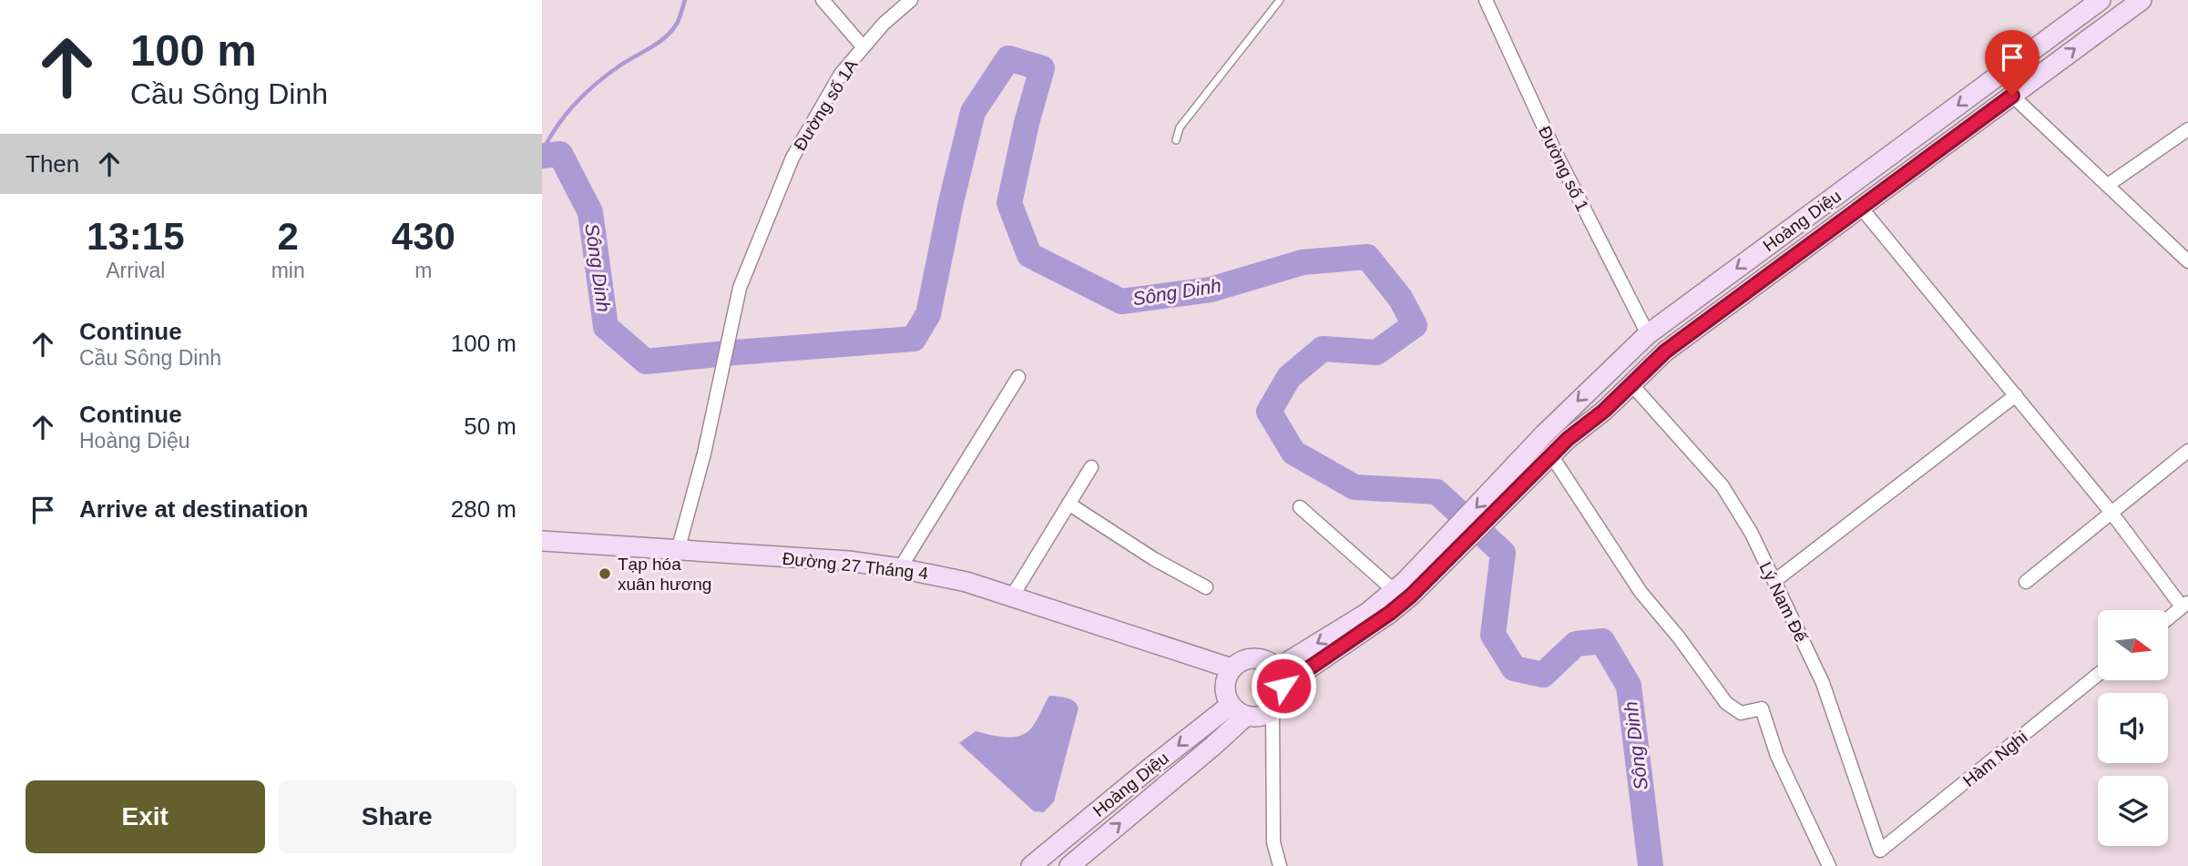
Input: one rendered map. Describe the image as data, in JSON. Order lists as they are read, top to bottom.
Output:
{
  "streets": {
    "main road": ["Hoàng Diệu", "Đường 27 Tháng 4"],
    "street": [
      "Đường số 1A",
      "Đường số 1",
      "Lý Nam Đế",
      "Hàm Nghi"
    ]
  },
  "crossings": [
    ["Đường số 1A", "Đường 27 Tháng 4"],
    ["Đường số 1", "Hoàng Diệu"],
    ["Hoàng Diệu", "Đường 27 Tháng 4"],
    ["Hoàng Diệu", "Lý Nam Đế"],
    ["Lý Nam Đế", "Hàm Nghi"]
  ],
  "water": ["Sông Dinh"],
  "places": ["Tạp hóa xuân hương"],
  "north": "right",
  "page": {
    "turn": ["100 m", "Cầu Sông Dinh"],
    "then": "Then",
    "eta": [
      "13:15",
      "Arrival",
      "2",
      "min",
      "430",
      "m"
    ],
    "list": [
      {
        "name": "Continue",
        "note": "Cầu Sông Dinh",
        "value": "100 m"
      },
      {
        "name": "Continue",
        "note": "Hoàng Diệu",
        "value": "50 m"
      },
      {
        "name": "Arrive at destination",
        "value": "280 m"
      }
    ],
    "buttons": ["Exit", "Share"]
  }
}
